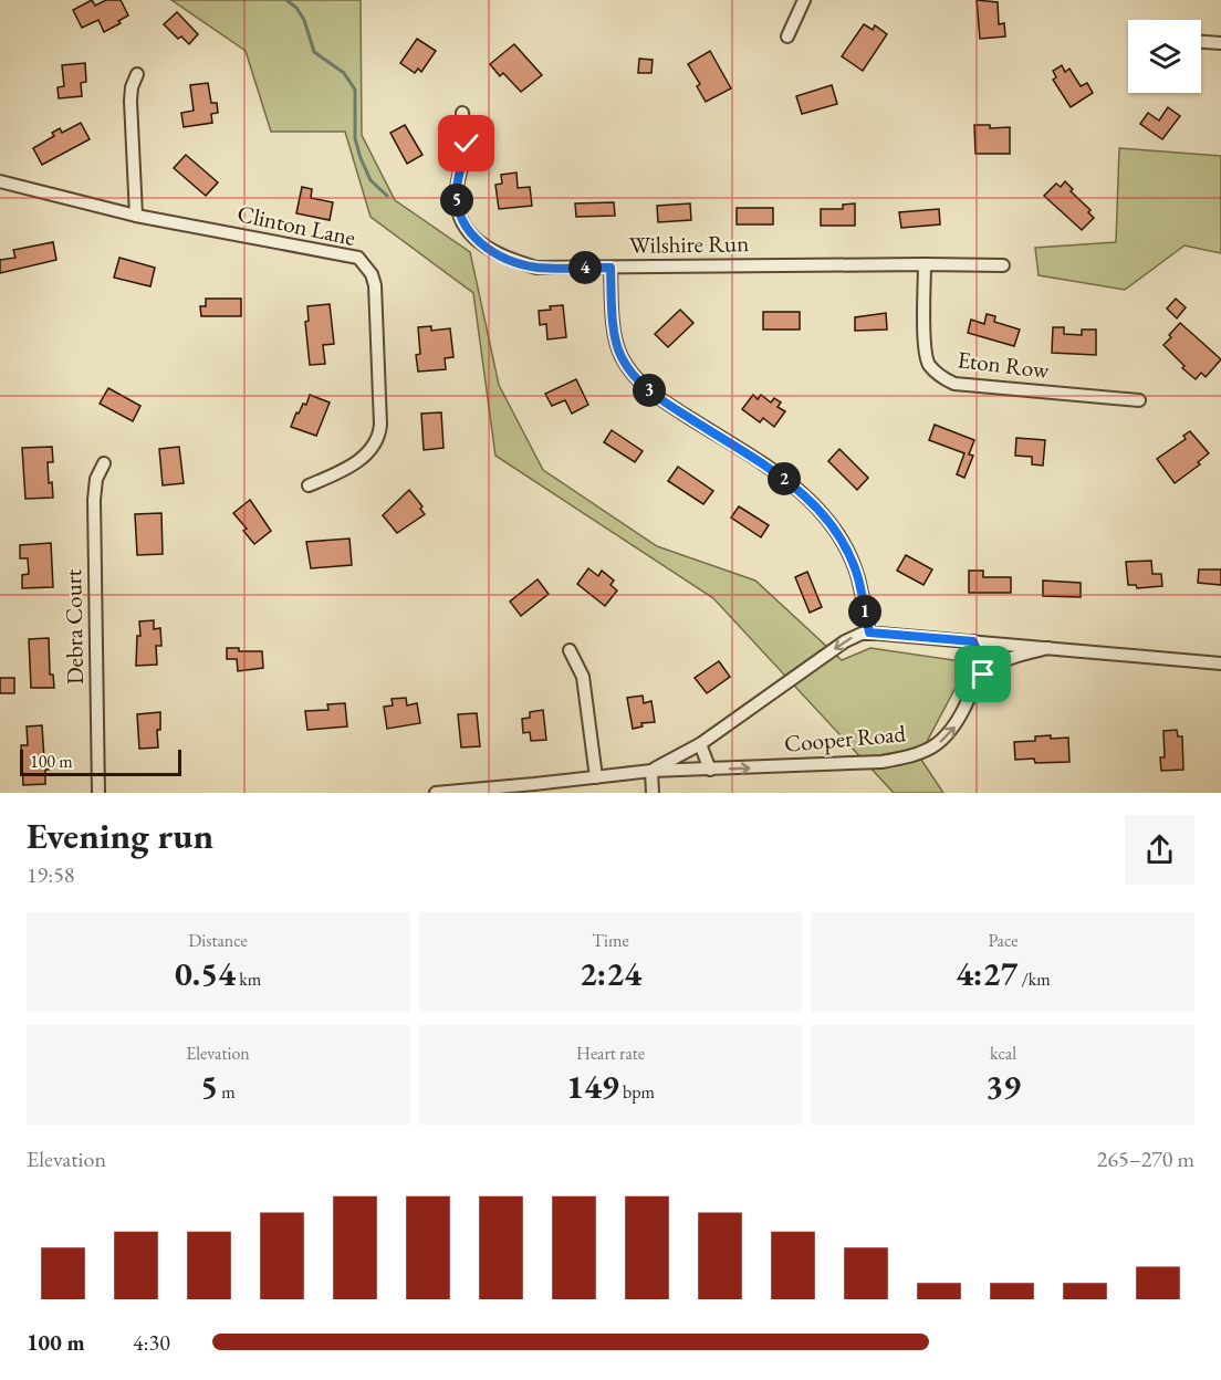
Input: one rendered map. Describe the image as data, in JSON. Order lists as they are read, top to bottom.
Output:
{
  "streets": {
    "street": [
      "Clinton Lane",
      "Wilshire Run",
      "Eton Row",
      "Debra Court",
      "Cooper Road"
    ]
  },
  "crossings": [
    ["Wilshire Run", "Eton Row"]
  ],
  "scale_bar": "100 m",
  "page": {
    "pins": [
      "5",
      "4",
      "3",
      "2",
      "1"
    ],
    "scale": "100 m",
    "heading": ["Evening run", "19:58"],
    "stats": [
      ["Distance", "0.54 km"],
      ["Time", "2:24"],
      ["Pace", "4:27 /km"],
      ["Elevation", "5 m"],
      ["Heart rate", "149 bpm"],
      ["kcal", "39"]
    ],
    "chart": ["Elevation", "265–270 m"],
    "list": [
      {
        "name": "100 m",
        "note": "4:30"
      }
    ]
  }
}
